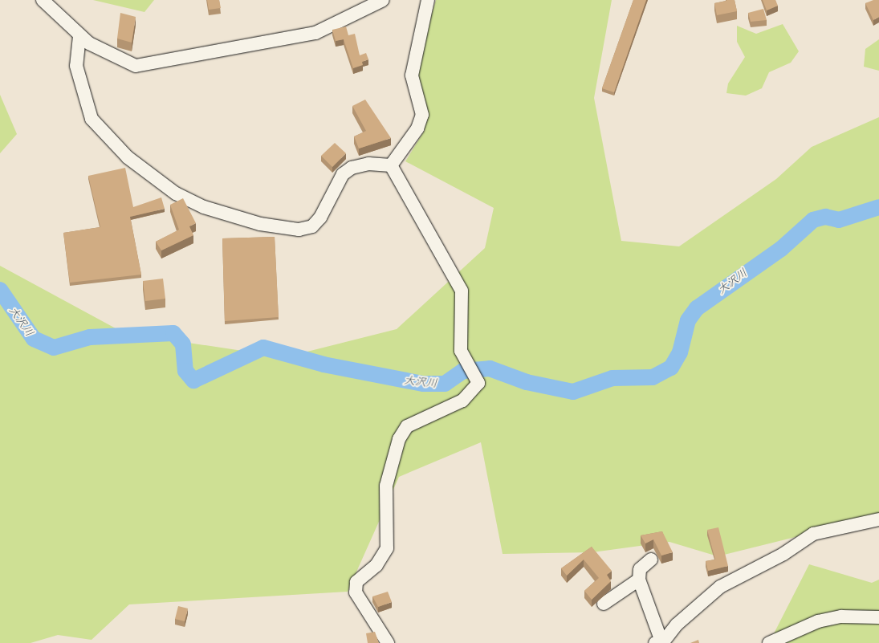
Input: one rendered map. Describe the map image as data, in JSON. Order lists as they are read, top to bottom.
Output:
{
  "water": ["大沢川"]
}
